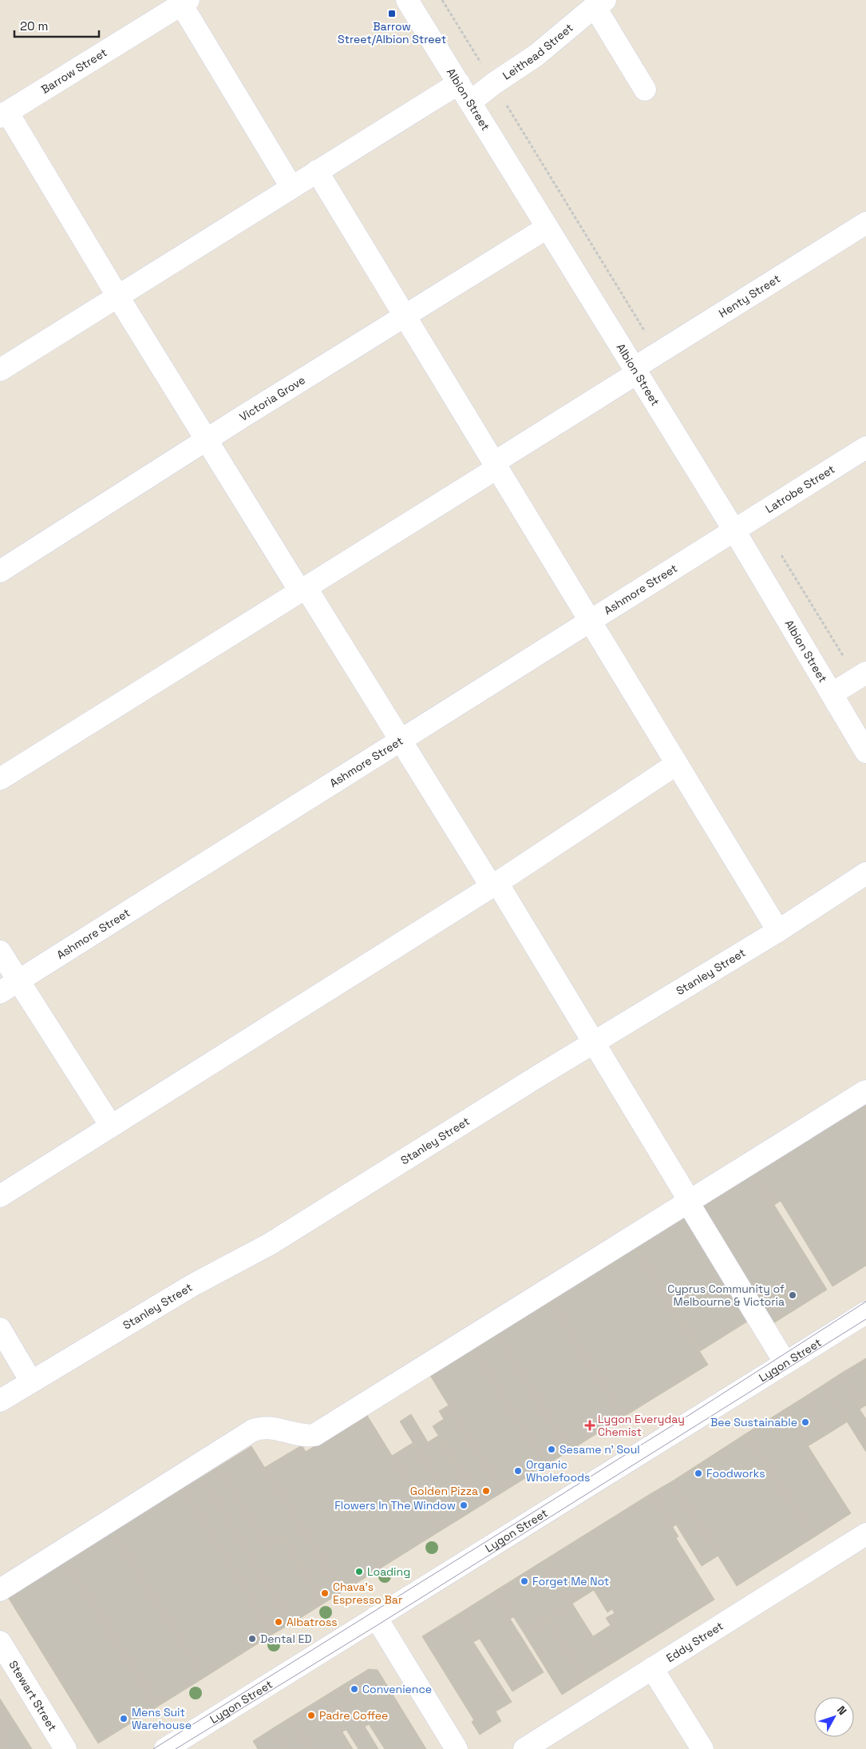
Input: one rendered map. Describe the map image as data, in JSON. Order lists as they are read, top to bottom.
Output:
{
  "streets": {
    "street": [
      "Leithead Street",
      "Barrow Street",
      "Albion Street",
      "Henty Street",
      "Victoria Grove",
      "Latrobe Street",
      "Ashmore Street",
      "Stanley Street",
      "Lygon Street",
      "Eddy Street",
      "Stewart Street"
    ]
  },
  "crossings": [
    ["Leithead Street", "Albion Street"],
    ["Albion Street", "Henty Street"],
    ["Albion Street", "Victoria Grove"],
    ["Albion Street", "Latrobe Street"],
    ["Albion Street", "Ashmore Street"],
    ["Latrobe Street", "Ashmore Street"]
  ],
  "places": {
    "transit": ["Barrow Street/Albion Street"],
    "other": [
      "Cyprus Community of Melbourne & Victoria",
      "Bee Sustainable",
      "Sesame n' Soul",
      "Organic Wholefoods",
      "Foodworks",
      "Golden Pizza",
      "Flowers In The Window",
      "Loading",
      "Forget Me Not",
      "Chava's Espresso Bar",
      "Albatross",
      "Dental ED",
      "Convenience",
      "Padre Coffee",
      "Mens Suit Warehouse"
    ],
    "health": ["Lygon Everyday Chemist"]
  },
  "scale_bar": "20 m",
  "north": "top right"
}
